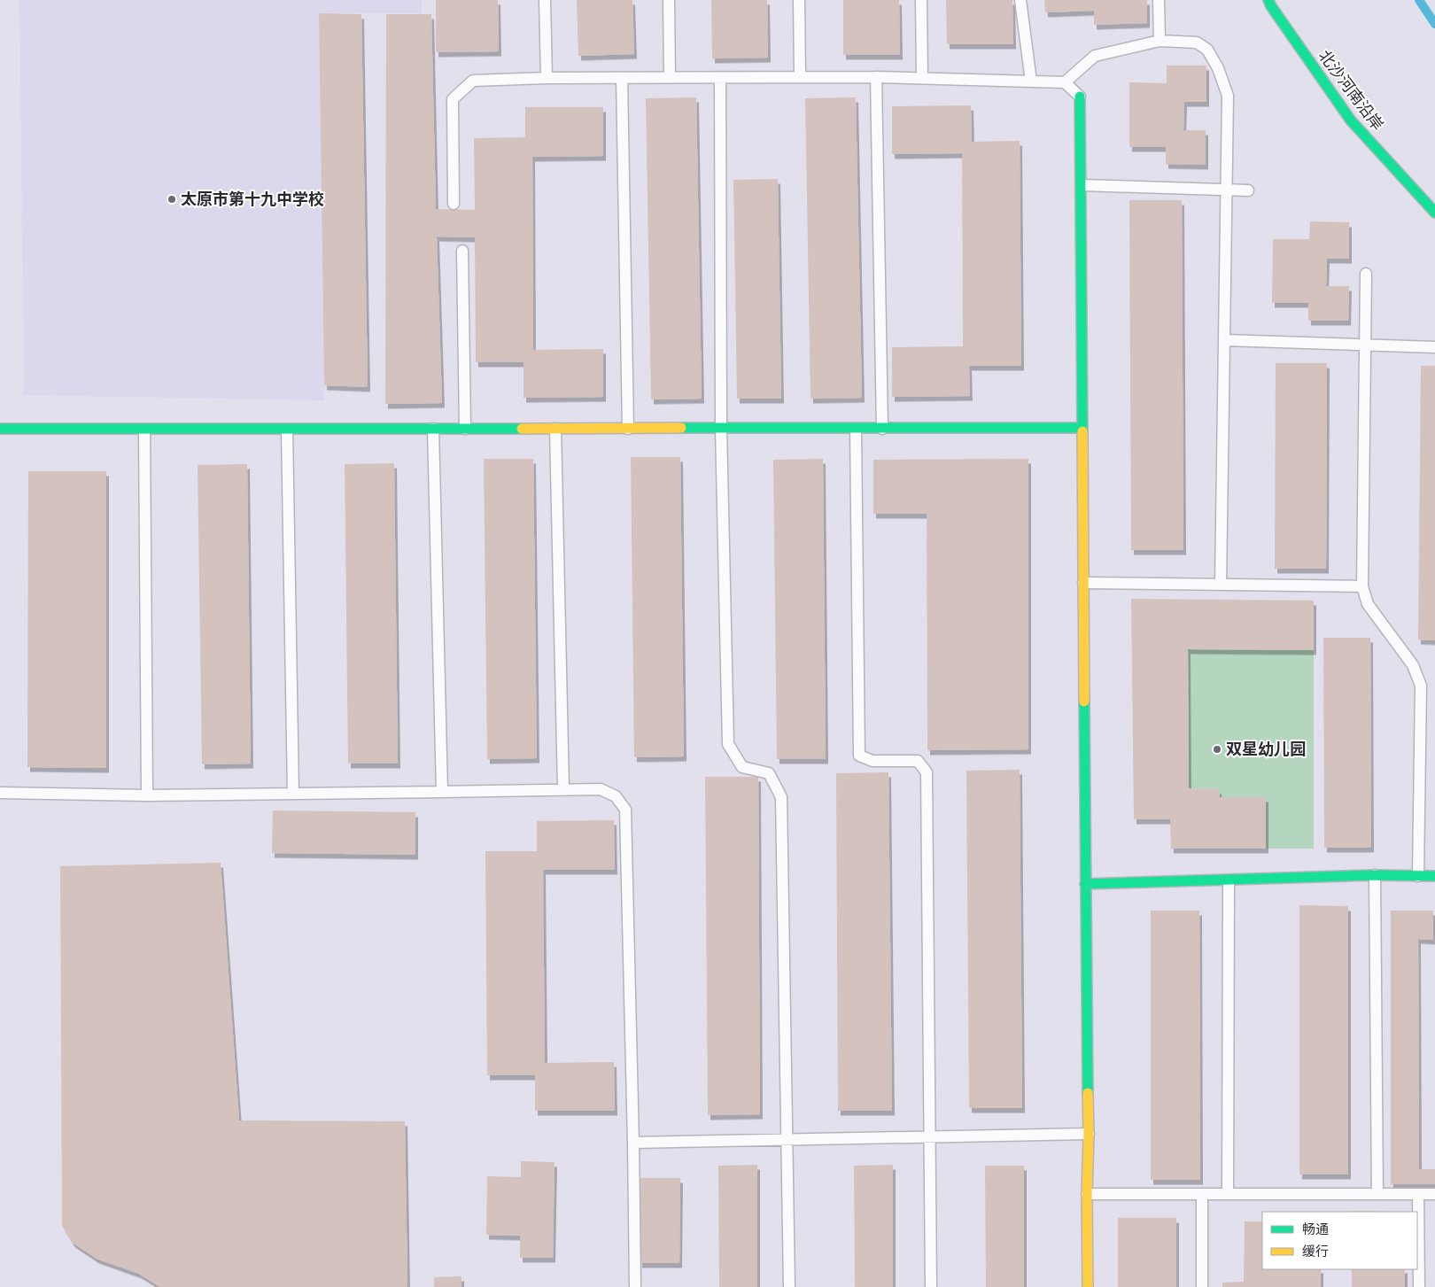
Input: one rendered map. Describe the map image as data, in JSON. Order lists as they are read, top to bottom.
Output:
{
  "streets": {
    "street": ["北沙河南沿岸"]
  },
  "places": ["太原市第十九中学校", "双星幼儿园"],
  "legend": ["畅通", "缓行"]
}
